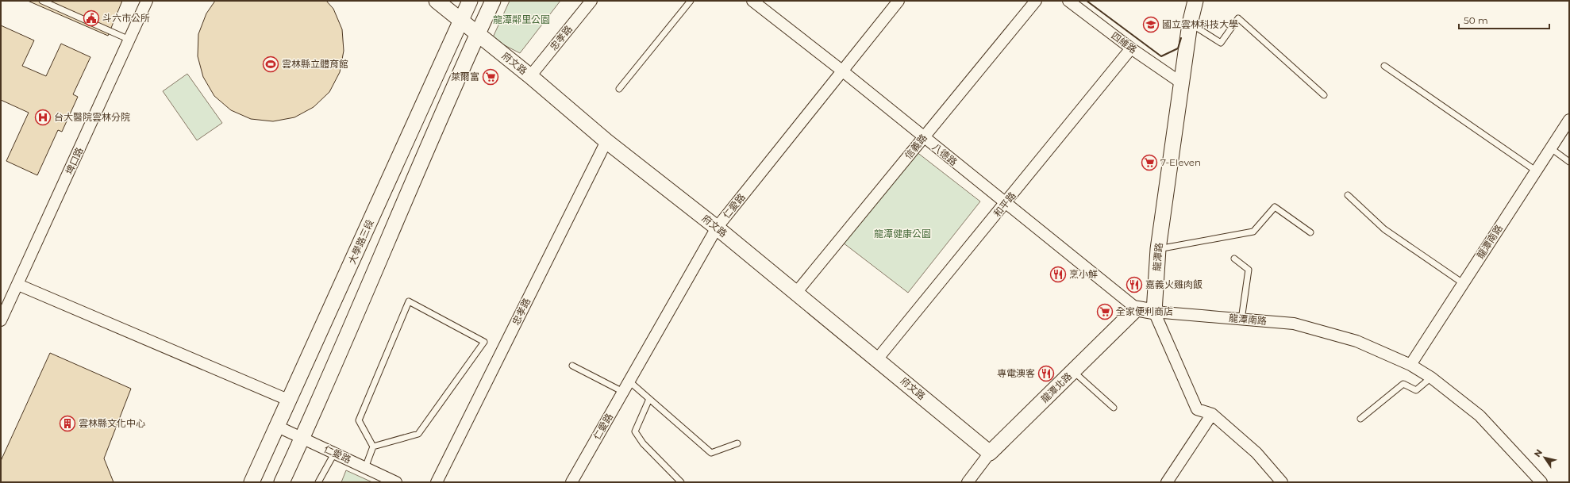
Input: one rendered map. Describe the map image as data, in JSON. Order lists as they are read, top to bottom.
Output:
{
  "streets": {
    "street": [
      "忠孝路",
      "四維路",
      "府文路",
      "信義路",
      "八德路",
      "埤口路",
      "和平路",
      "仁愛路",
      "大學路三段",
      "龍潭南路",
      "龍潭路",
      "龍潭北路"
    ]
  },
  "crossings": [
    ["忠孝路", "府文路"],
    ["四維路", "和平路"],
    ["四維路", "龍潭路"],
    ["府文路", "信義路"],
    ["府文路", "和平路"],
    ["府文路", "仁愛路"],
    ["府文路", "大學路三段"],
    ["府文路", "龍潭北路"],
    ["信義路", "八德路"],
    ["八德路", "和平路"],
    ["八德路", "仁愛路"],
    ["八德路", "龍潭北路"],
    ["仁愛路", "大學路三段"],
    ["龍潭南路", "龍潭路"]
  ],
  "parks": ["龍潭鄰里公園", "龍潭健康公園"],
  "places": {
    "public building": ["斗六市公所"],
    "school or university": ["國立雲林科技大學"],
    "sports": ["雲林縣立體育館"],
    "supermarket": ["萊爾富", "7-Eleven", "全家便利商店"],
    "hospital": ["台大醫院雲林分院"],
    "restaurant": ["烹小鮮", "嘉義火雞肉飯", "專電澳客"],
    "building": ["雲林縣文化中心"]
  },
  "scale_bar": "50 m",
  "north": "top left"
}
